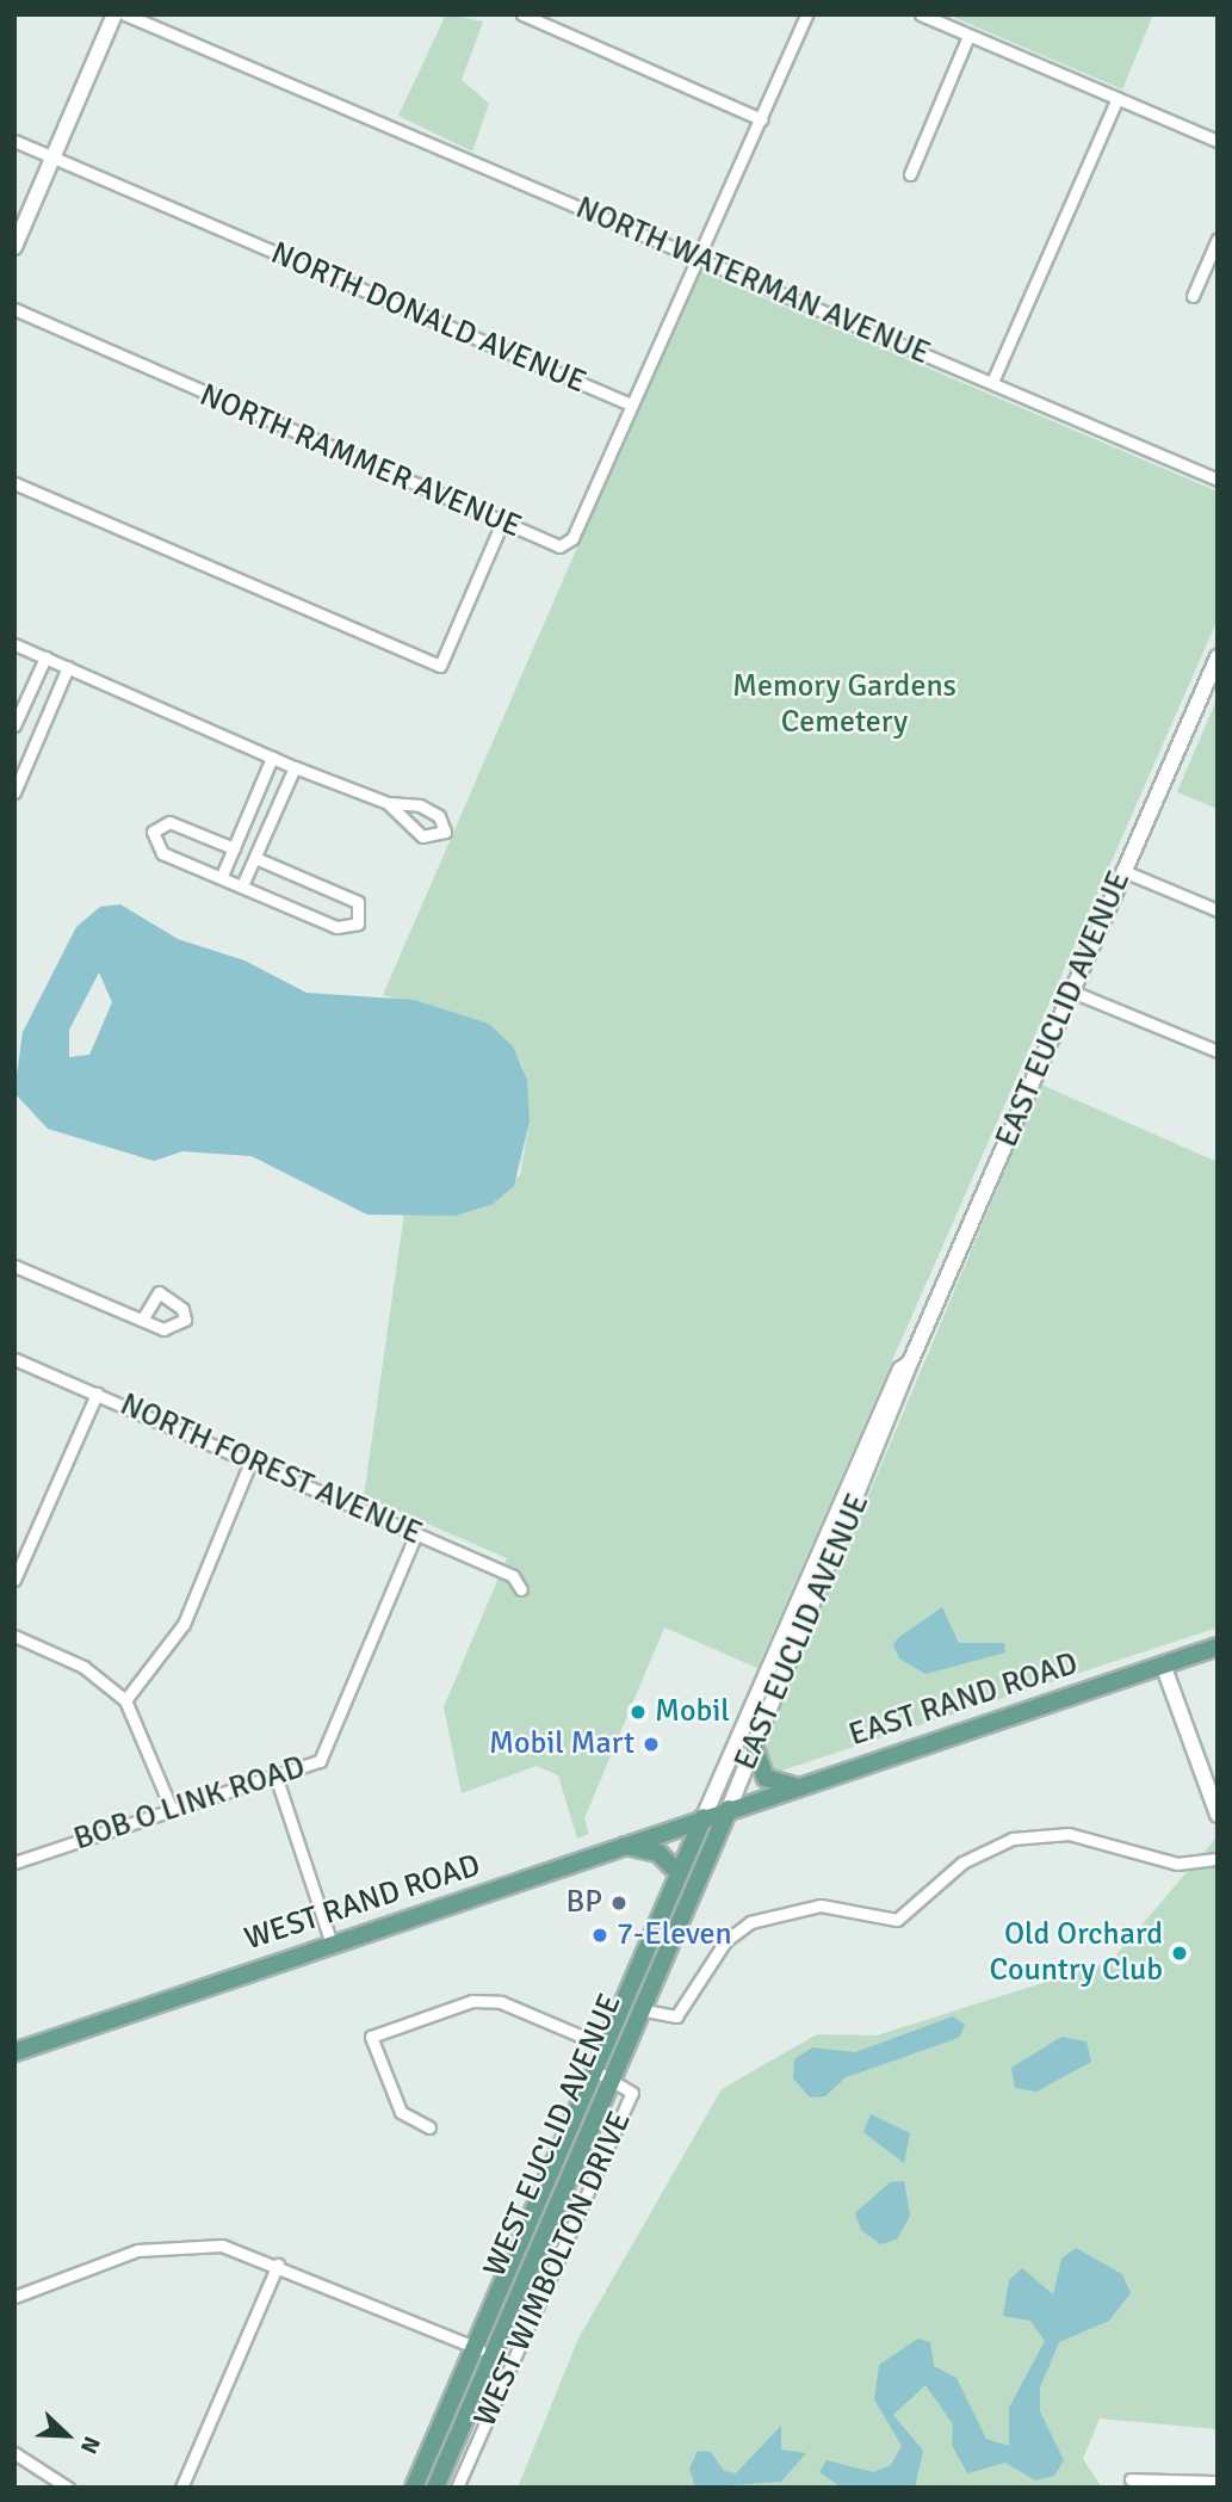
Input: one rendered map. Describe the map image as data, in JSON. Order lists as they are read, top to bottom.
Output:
{
  "streets": {
    "main road": [
      "EAST EUCLID AVENUE",
      "EAST RAND ROAD",
      "WEST RAND ROAD",
      "WEST EUCLID AVENUE"
    ],
    "street": [
      "NORTH WATERMAN AVENUE",
      "NORTH DONALD AVENUE",
      "NORTH RAMMER AVENUE",
      "NORTH FOREST AVENUE",
      "BOB O LINK ROAD",
      "WEST WIMBOLTON DRIVE"
    ]
  },
  "crossings": [
    ["NORTH DONALD AVENUE", "NORTH RAMMER AVENUE"],
    ["EAST EUCLID AVENUE", "EAST RAND ROAD"],
    ["EAST EUCLID AVENUE", "WEST RAND ROAD"],
    ["EAST EUCLID AVENUE", "WEST EUCLID AVENUE"],
    ["NORTH FOREST AVENUE", "BOB O LINK ROAD"],
    ["EAST RAND ROAD", "WEST RAND ROAD"],
    ["EAST RAND ROAD", "WEST EUCLID AVENUE"],
    ["WEST RAND ROAD", "WEST EUCLID AVENUE"],
    ["WEST EUCLID AVENUE", "WEST WIMBOLTON DRIVE"]
  ],
  "parks": ["Memory Gardens Cemetery"],
  "places": [
    "Mobil",
    "Mobil Mart",
    "BP",
    "7-Eleven",
    "Old Orchard Country Club"
  ],
  "north": "bottom right"
}
